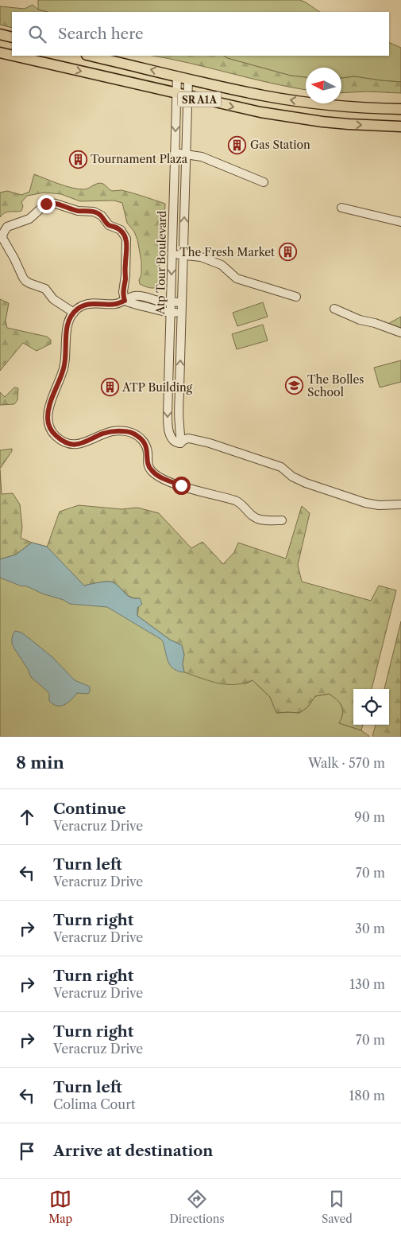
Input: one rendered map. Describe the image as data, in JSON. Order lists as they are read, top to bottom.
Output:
{
  "streets": {
    "main road": ["SR A1A"],
    "street": ["Atp Tour Boulevard"]
  },
  "crossings": [
    ["SR A1A", "Atp Tour Boulevard"]
  ],
  "places": {
    "building": [
      "Gas Station",
      "Tournament Plaza",
      "The Fresh Market",
      "ATP Building"
    ],
    "school or university": ["The Bolles School"]
  },
  "north": "left",
  "page": {
    "search": "Search here",
    "heading": ["8 min", "Walk · 570 m"],
    "list": [
      ["Continue", "Veracruz Drive", "90 m"],
      ["Turn left", "Veracruz Drive", "70 m"],
      ["Turn right", "Veracruz Drive", "30 m"],
      ["Turn right", "Veracruz Drive", "130 m"],
      ["Turn right", "Veracruz Drive", "70 m"],
      ["Turn left", "Colima Court", "180 m"],
      "Arrive at destination"
    ],
    "nav": ["Map", "Directions", "Saved"]
  }
}
